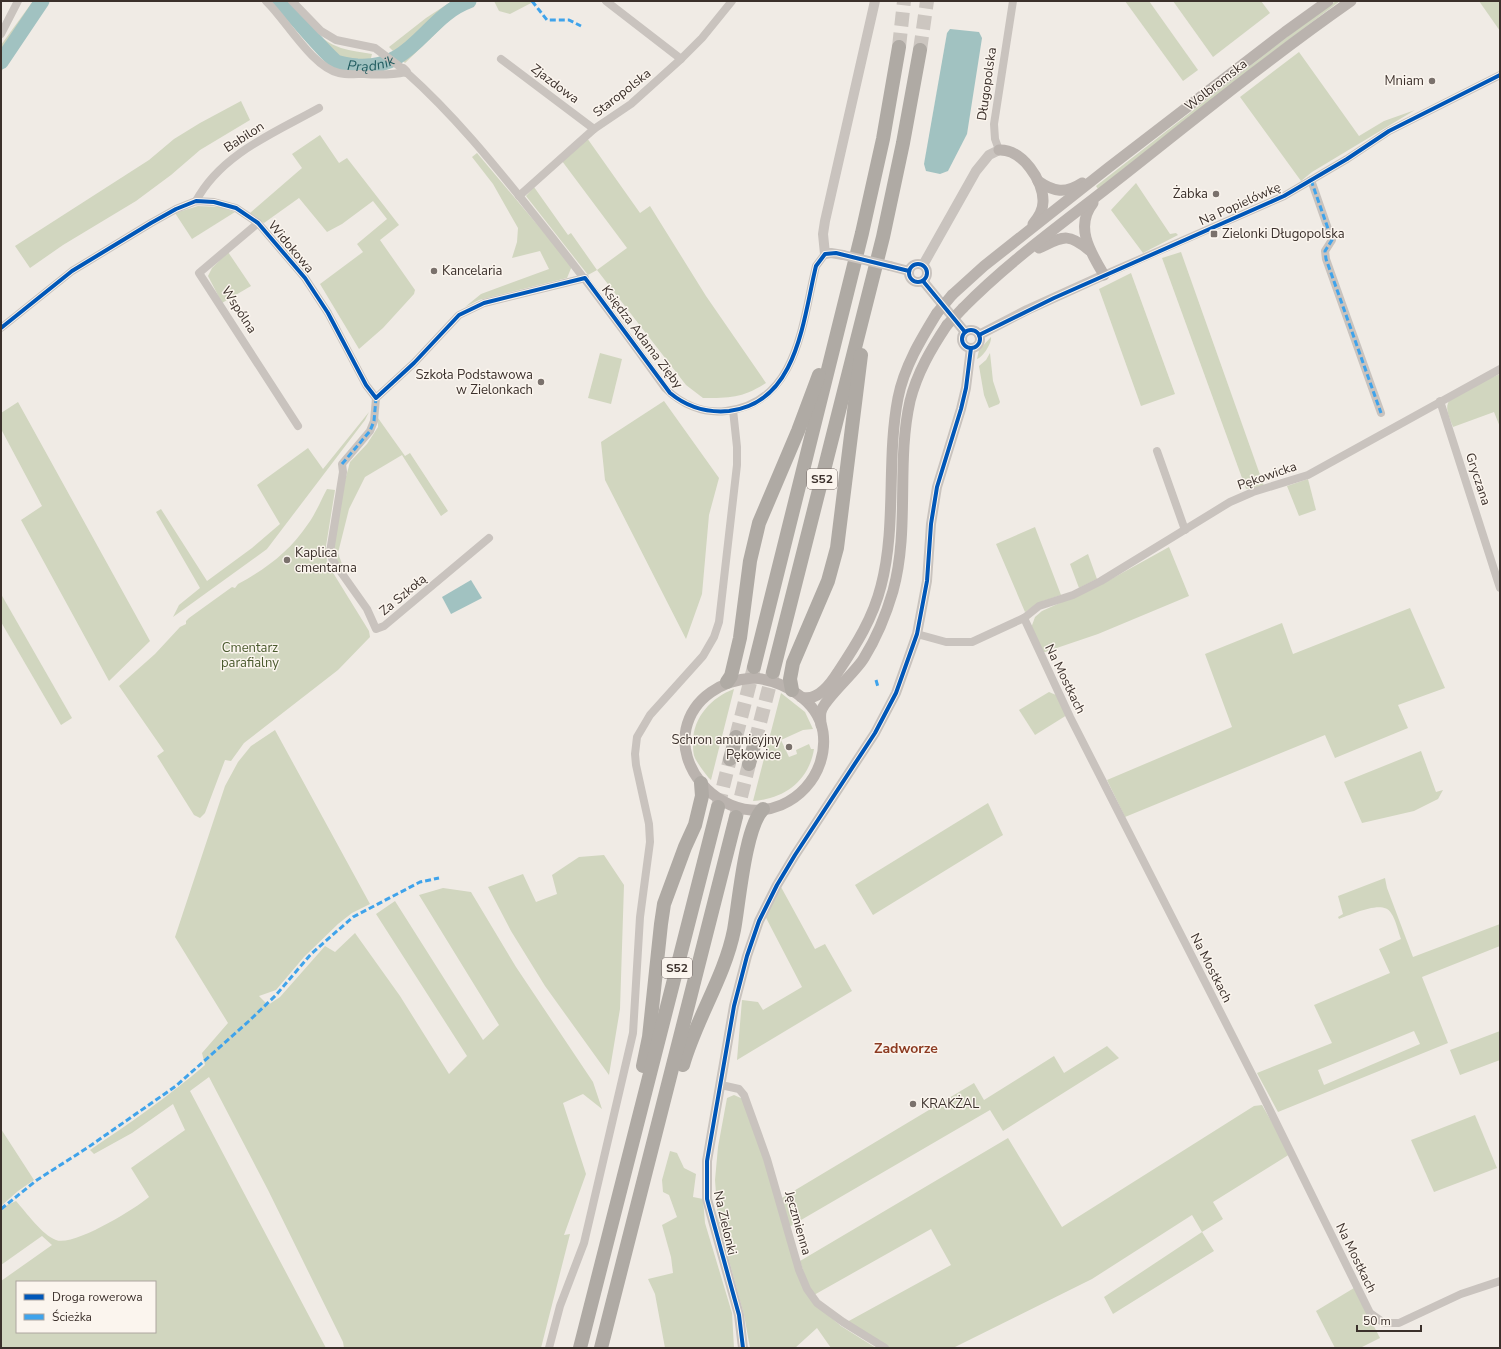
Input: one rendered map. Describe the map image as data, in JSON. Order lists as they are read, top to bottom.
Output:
{
  "streets": {
    "highway": ["S52"],
    "main road": ["Wolbromska"],
    "street": [
      "Zjazdowa",
      "Długopolska",
      "Staropolska",
      "Babilon",
      "Na Popielówkę",
      "Widokowa",
      "Wspólna",
      "Księdza Adama Zięby",
      "Pękowicka",
      "Gryczana",
      "Za Szkołą",
      "Na Mostkach",
      "Na Zielonki",
      "Jęczmienna"
    ]
  },
  "crossings": [
    ["Zjazdowa", "Staropolska"],
    ["Staropolska", "Księdza Adama Zięby"],
    ["Babilon", "Widokowa"],
    ["Na Popielówkę", "Na Zielonki"],
    ["Widokowa", "Wspólna"],
    ["Widokowa", "Za Szkołą"],
    ["Pękowicka", "Gryczana"],
    ["Pękowicka", "Na Mostkach"],
    ["Pękowicka", "Na Zielonki"],
    ["Na Zielonki", "Jęczmienna"]
  ],
  "districts": ["Zadworze"],
  "water": ["Prądnik"],
  "parks": ["Cmentarz parafialny"],
  "places": {
    "other": [
      "Mniam",
      "Żabka",
      "Kancelaria",
      "Szkoła Podstawowa w Zielonkach",
      "Kaplica cmentarna",
      "Schron amunicyjny Pękowice",
      "KRAKŻAL"
    ],
    "transit": ["Zielonki Długopolska"]
  },
  "legend": ["Droga rowerowa", "Ścieżka"],
  "scale_bar": "50 m"
}
